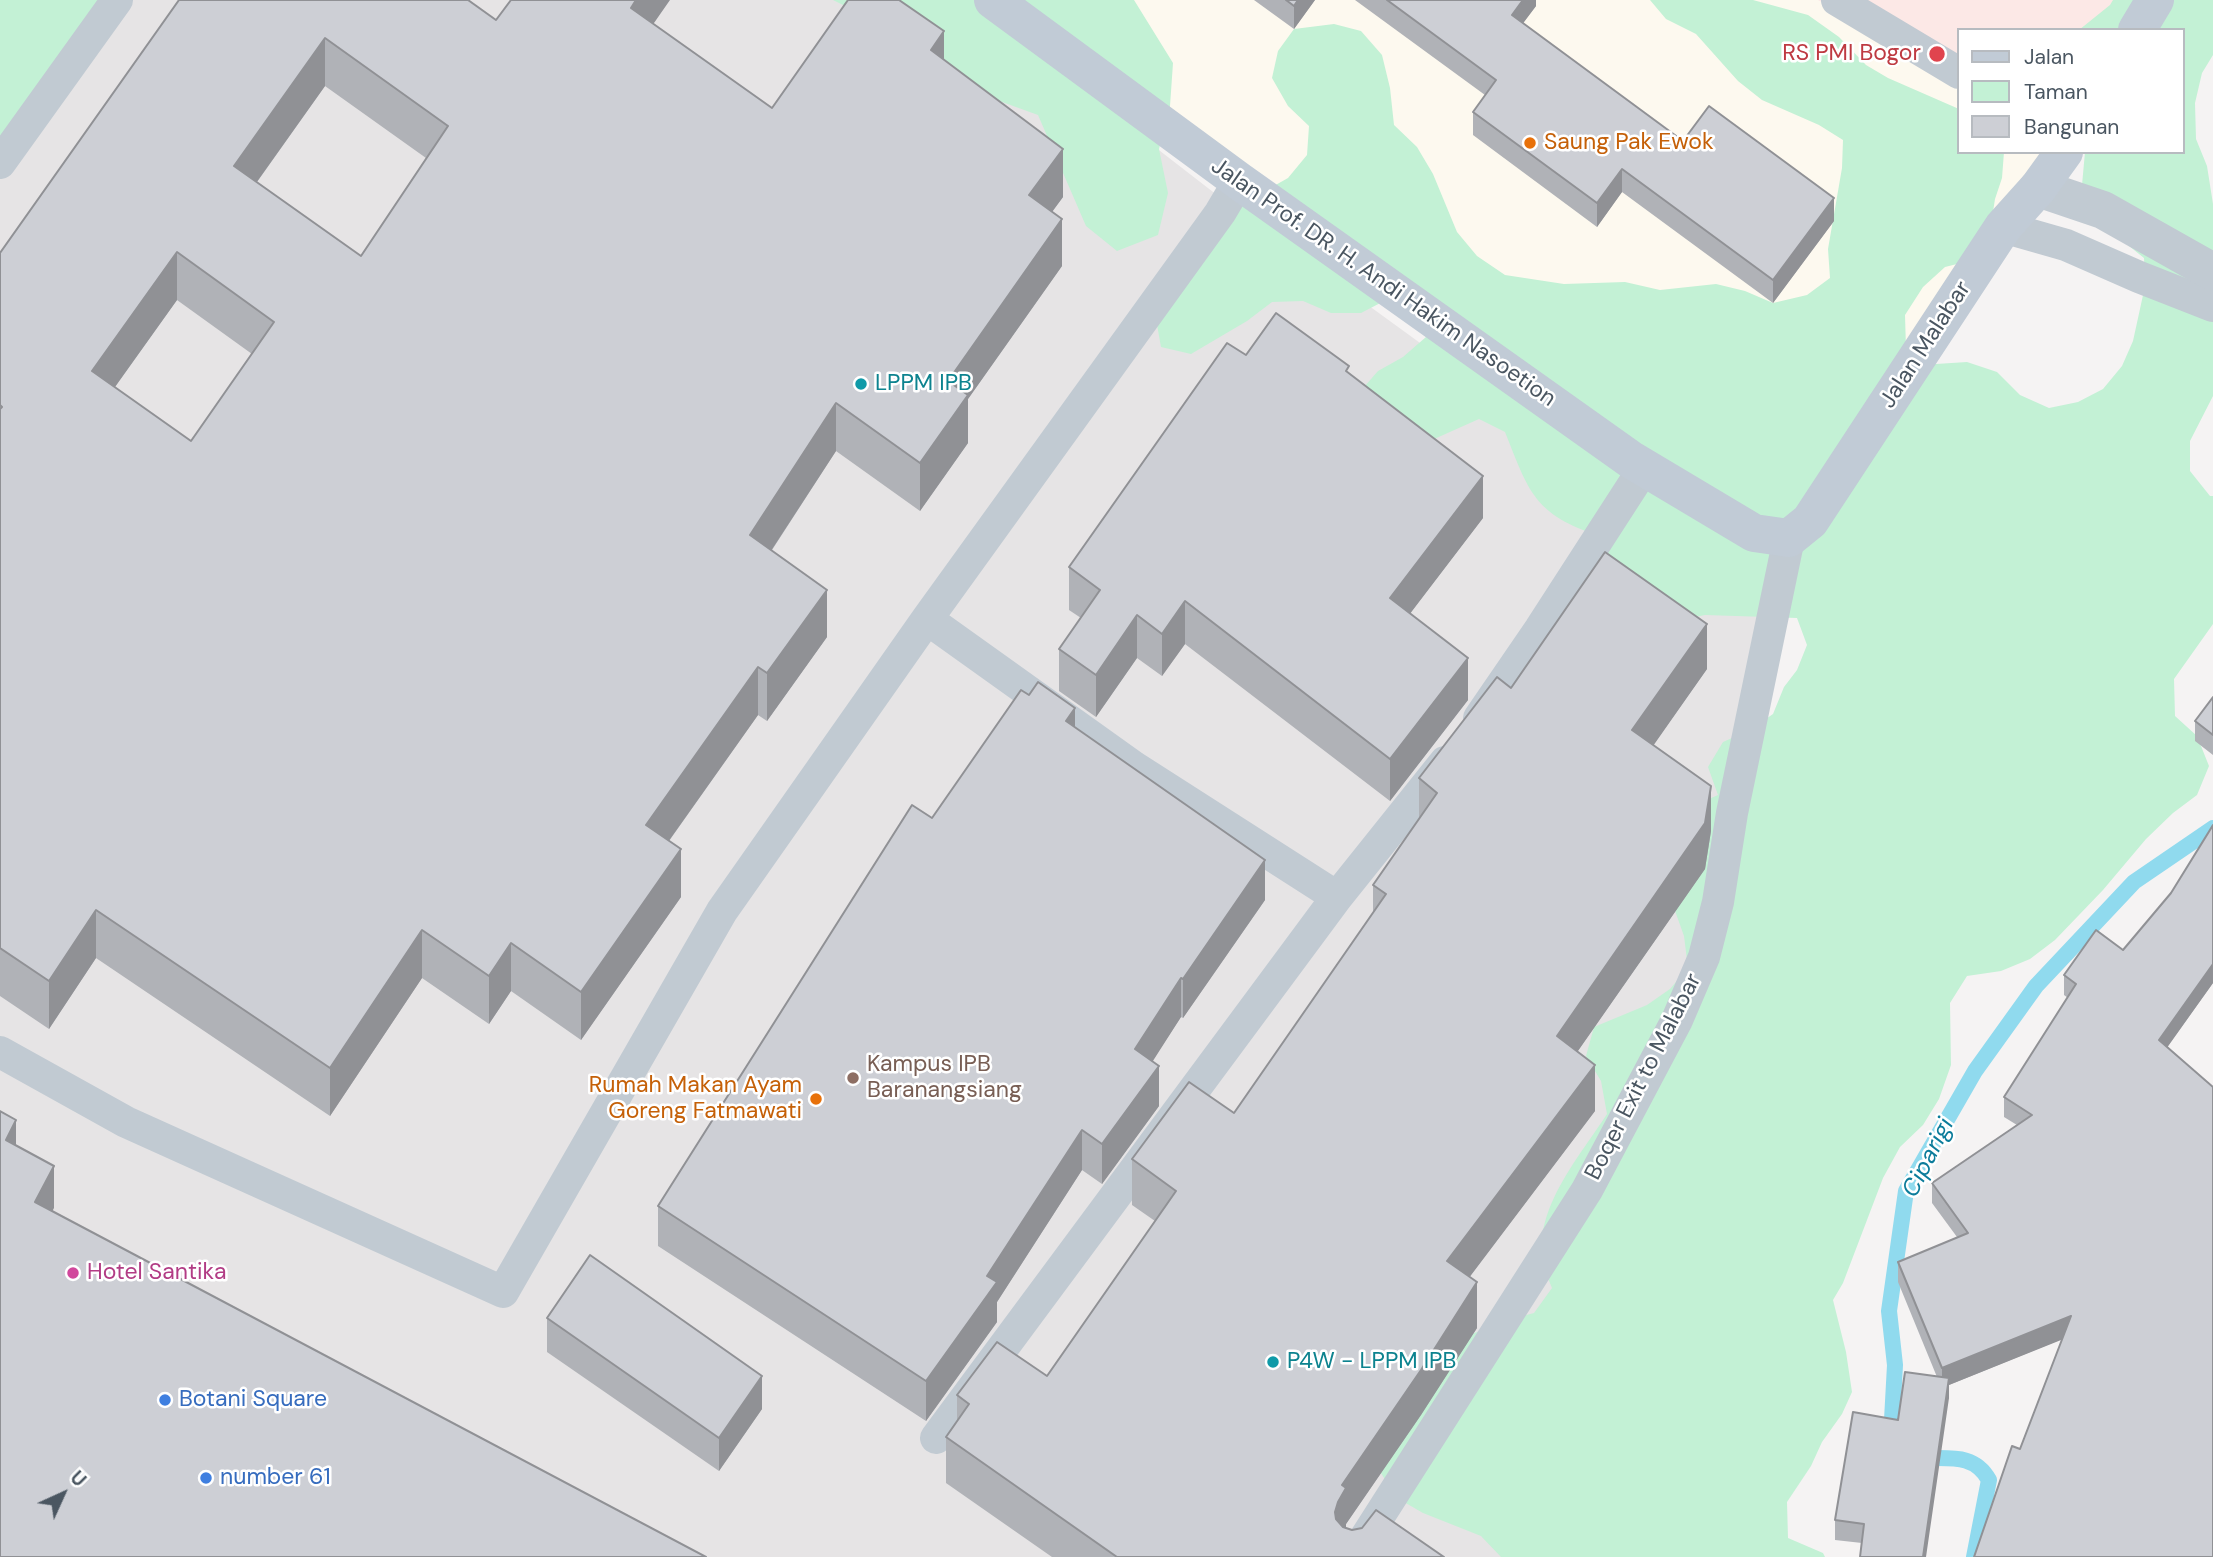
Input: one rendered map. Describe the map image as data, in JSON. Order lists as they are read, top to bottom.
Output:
{
  "streets": {
    "street": ["Jalan Prof. DR. H. Andi Hakim Nasoetion", "Jalan Malabar"],
    "lane": ["Boqer Exit to Malabar"]
  },
  "crossings": [
    ["Jalan Prof. DR. H. Andi Hakim Nasoetion", "Jalan Malabar"],
    ["Jalan Prof. DR. H. Andi Hakim Nasoetion", "Boqer Exit to Malabar"],
    ["Jalan Malabar", "Boqer Exit to Malabar"]
  ],
  "water": ["Ciparigi"],
  "places": [
    "RS PMI Bogor",
    "Saung Pak Ewok",
    "LPPM IPB",
    "Kampus IPB Baranangsiang",
    "Rumah Makan Ayam Goreng Fatmawati",
    "Hotel Santika",
    "P4W - LPPM IPB",
    "Botani Square",
    "number 61"
  ],
  "legend": ["Jalan", "Taman", "Bangunan"],
  "north": "top right"
}
